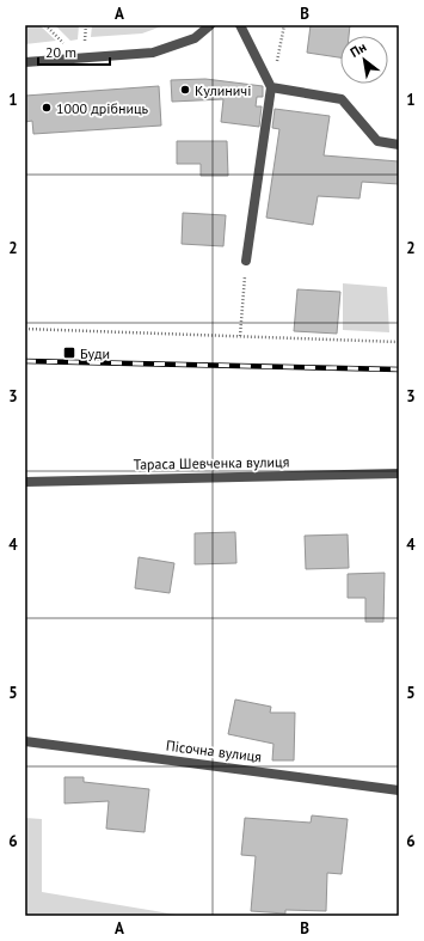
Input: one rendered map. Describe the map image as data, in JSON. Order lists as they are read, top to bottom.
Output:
{
  "streets": {
    "street": ["Тараса Шевченка вулиця", "Пісочна вулиця"]
  },
  "places": {
    "other": ["Кулиничі", "1000 дрібниць"],
    "transit": ["Буди"]
  },
  "scale_bar": "20 m",
  "north": "top left",
  "grid": {
    "columns": ["A", "B"],
    "rows": [
      "1",
      "2",
      "3",
      "4",
      "5",
      "6"
    ]
  }
}
